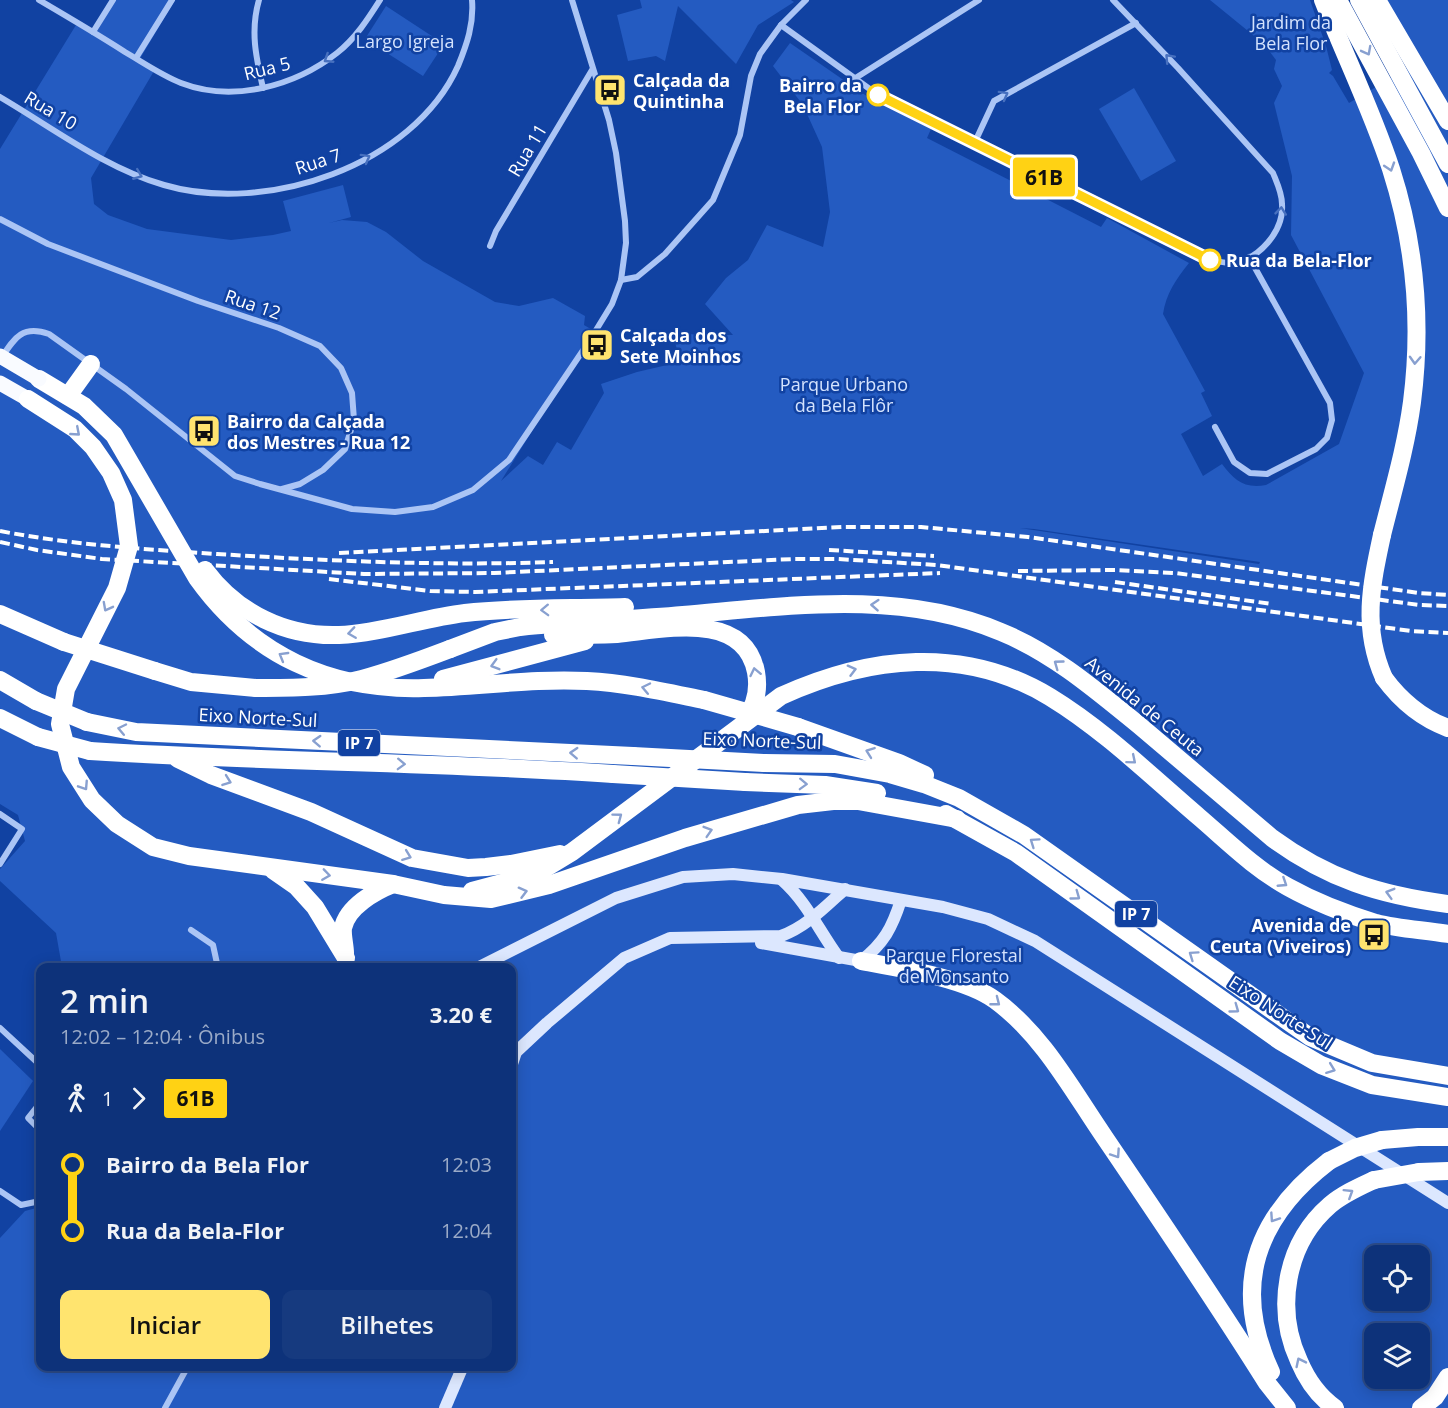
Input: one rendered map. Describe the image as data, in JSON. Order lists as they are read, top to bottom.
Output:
{
  "streets": {
    "highway": ["Avenida de Ceuta", "Eixo Norte-Sul", "IP 7"],
    "street": [
      "Rua 5",
      "Rua 10",
      "Rua 11",
      "Rua 7",
      "Rua 12"
    ]
  },
  "crossings": [
    ["Rua 10", "Rua 7"]
  ],
  "one_way": ["Rua 5", "Rua 7"],
  "parks": [
    "Jardim da Bela Flor",
    "Largo Igreja",
    "Parque Urbano da Bela Flôr",
    "Parque Florestal de Monsanto"
  ],
  "places": {
    "bus stop": [
      "Calçada da Quintinha",
      "Calçada dos Sete Moinhos",
      "Bairro da Calçada dos Mestres - Rua 12",
      "Avenida de Ceuta (Viveiros)"
    ],
    "other": ["Bairro da Bela Flor", "Rua da Bela-Flor"]
  },
  "lines": ["bus line 61B"],
  "page": {
    "on_map": "61B",
    "heading": ["2 min", "12:02 – 12:04 · Ônibus", "3.20 €"],
    "legs": ["1", "61B"],
    "list": [
      {
        "name": "Bairro da Bela Flor",
        "value": "12:03"
      },
      {
        "name": "Rua da Bela-Flor",
        "value": "12:04"
      }
    ],
    "buttons": ["Iniciar", "Bilhetes"]
  }
}
